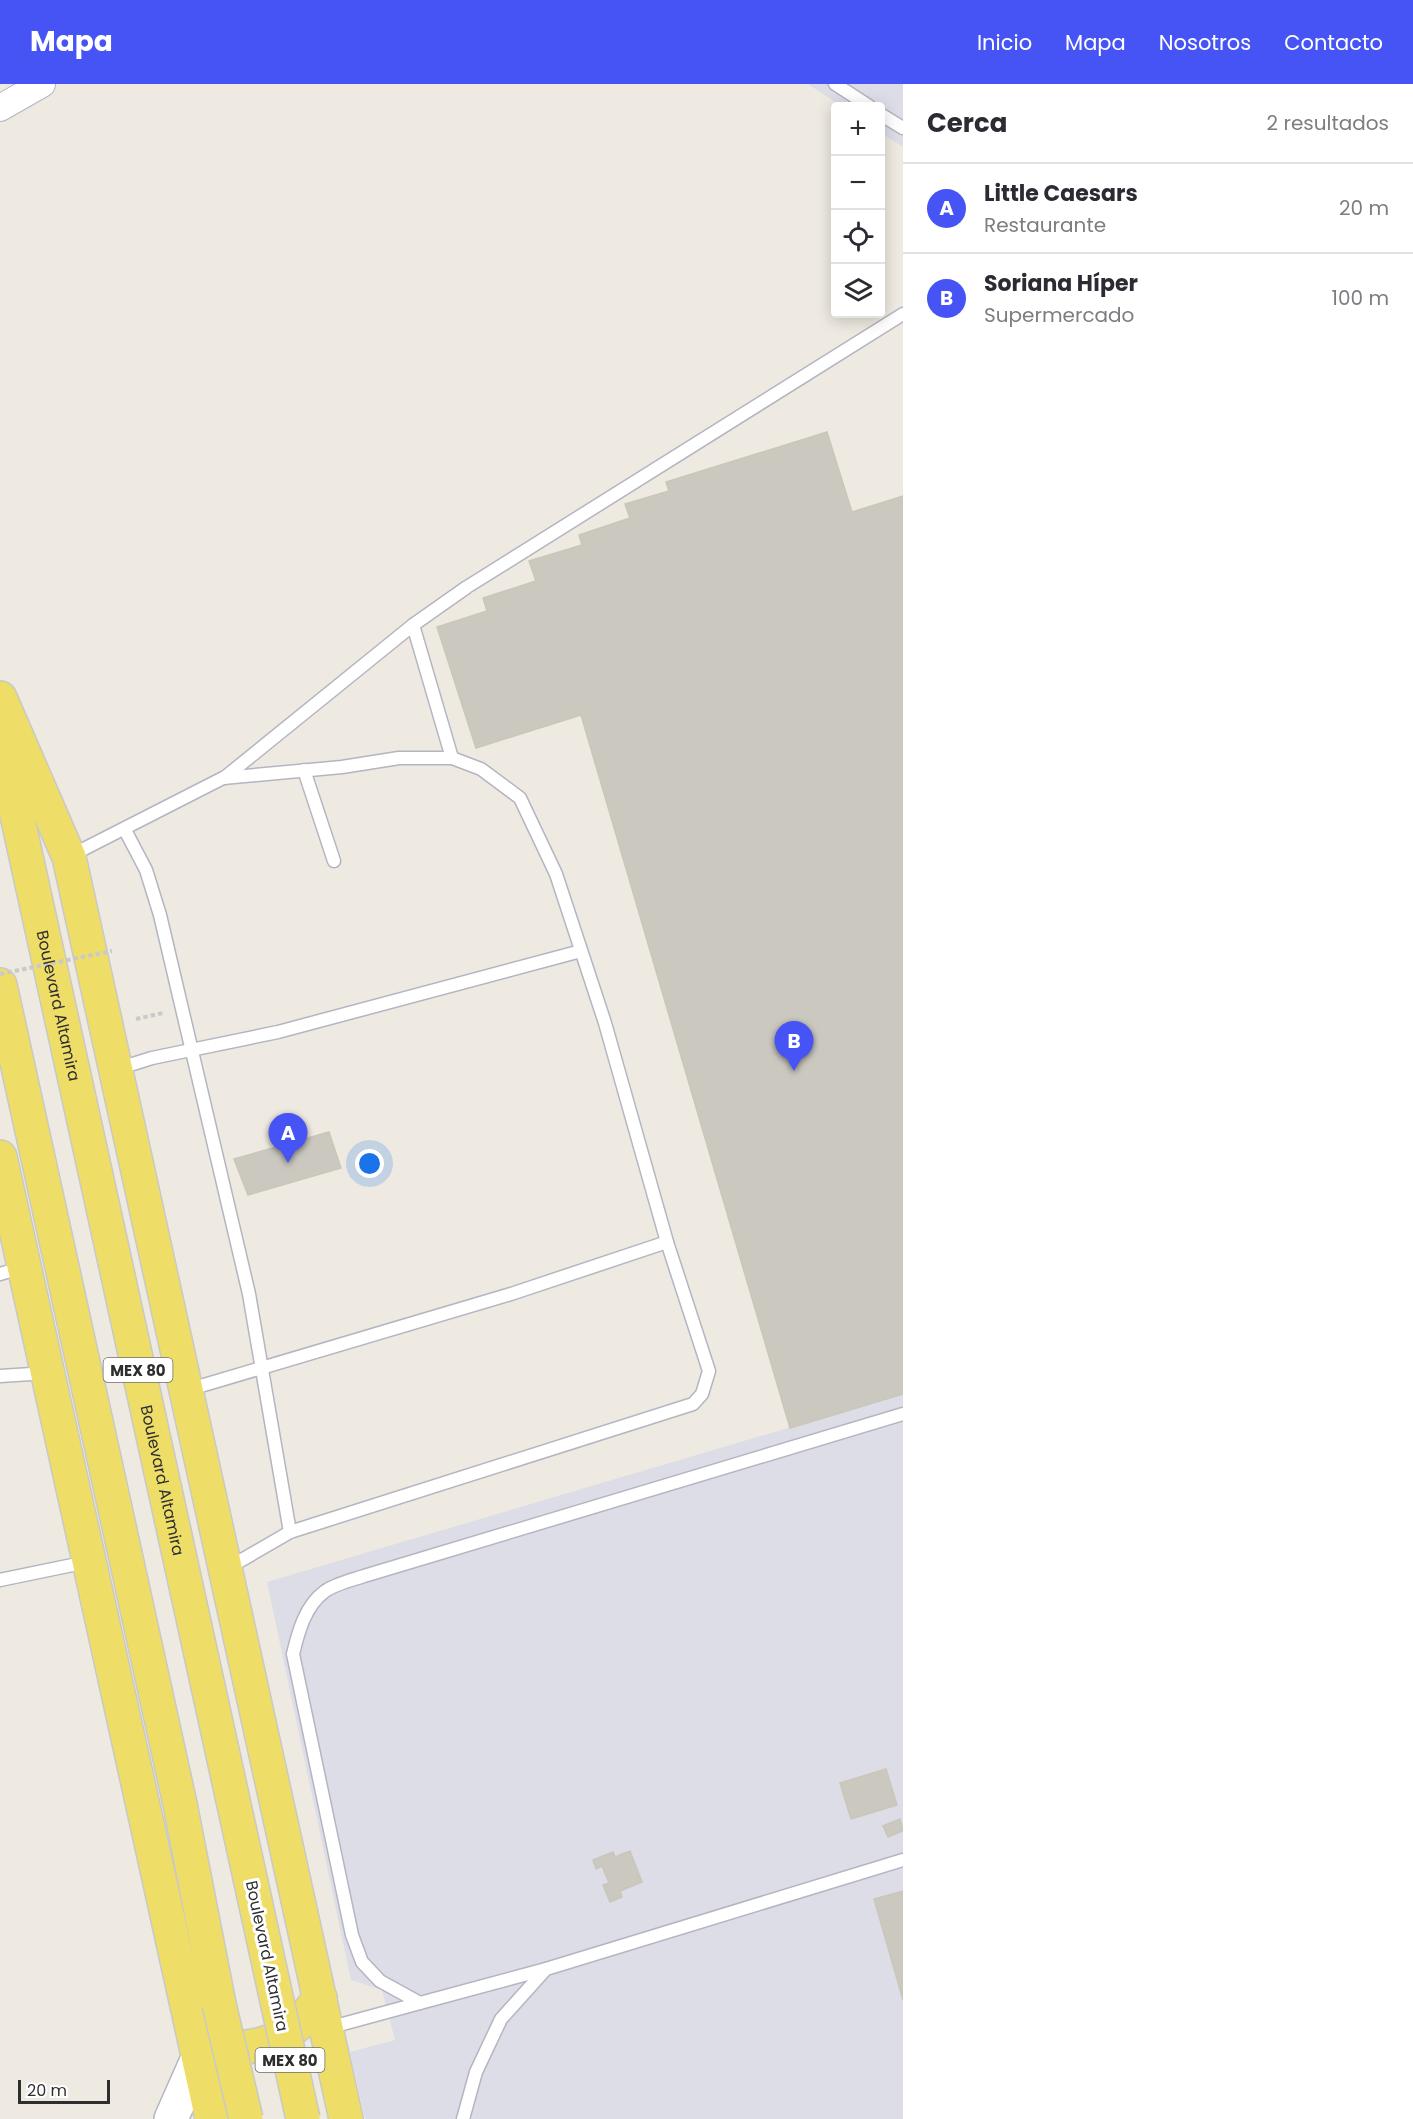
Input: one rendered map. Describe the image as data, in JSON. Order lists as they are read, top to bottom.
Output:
{
  "streets": {
    "main road": ["Boulevard Altamira", "MEX 80"]
  },
  "scale_bar": "20 m",
  "page": {
    "header": "Mapa",
    "nav": [
      "Inicio",
      "Mapa",
      "Nosotros",
      "Contacto"
    ],
    "heading": ["Cerca", "2 resultados"],
    "map_buttons": ["+", "−"],
    "list": [
      {
        "mark": "A",
        "name": "Little Caesars",
        "note": "Restaurante",
        "value": "20 m"
      },
      {
        "mark": "B",
        "name": "Soriana Híper",
        "note": "Supermercado",
        "value": "100 m"
      }
    ],
    "pins": ["B", "A"],
    "scale": "20 m"
  }
}
